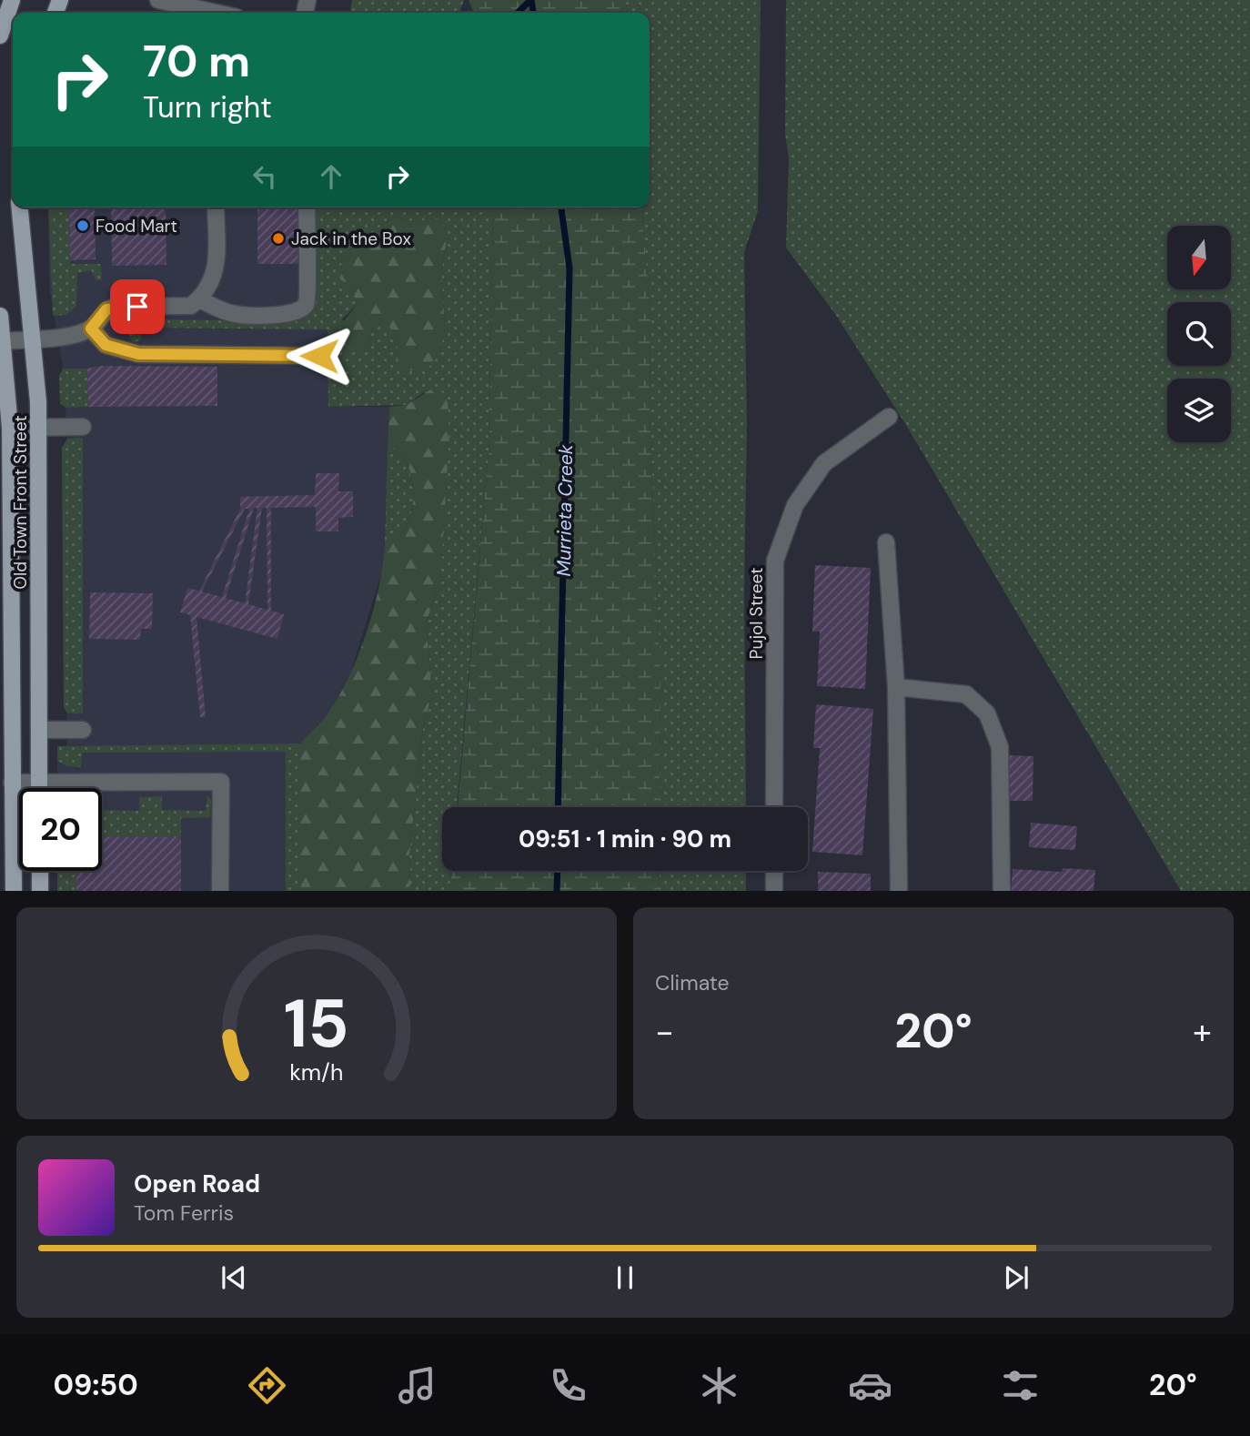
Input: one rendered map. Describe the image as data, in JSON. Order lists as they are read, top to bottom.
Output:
{
  "streets": {
    "main road": ["Old Town Front Street"],
    "street": ["Pujol Street"]
  },
  "water": ["Murrieta Creek"],
  "places": ["Food Mart", "Jack in the Box"],
  "north": "bottom",
  "page": {
    "turn": ["70 m", "Turn right"],
    "limit": "20",
    "trip": "09:51 · 1 min · 90 m",
    "tile": "Climate",
    "heat": ["−", "20°", "+"],
    "song": ["Open Road", "Tom Ferris"],
    "tabs": ["09:50", "20°"],
    "gauge": ["15", "km/h"]
  }
}
